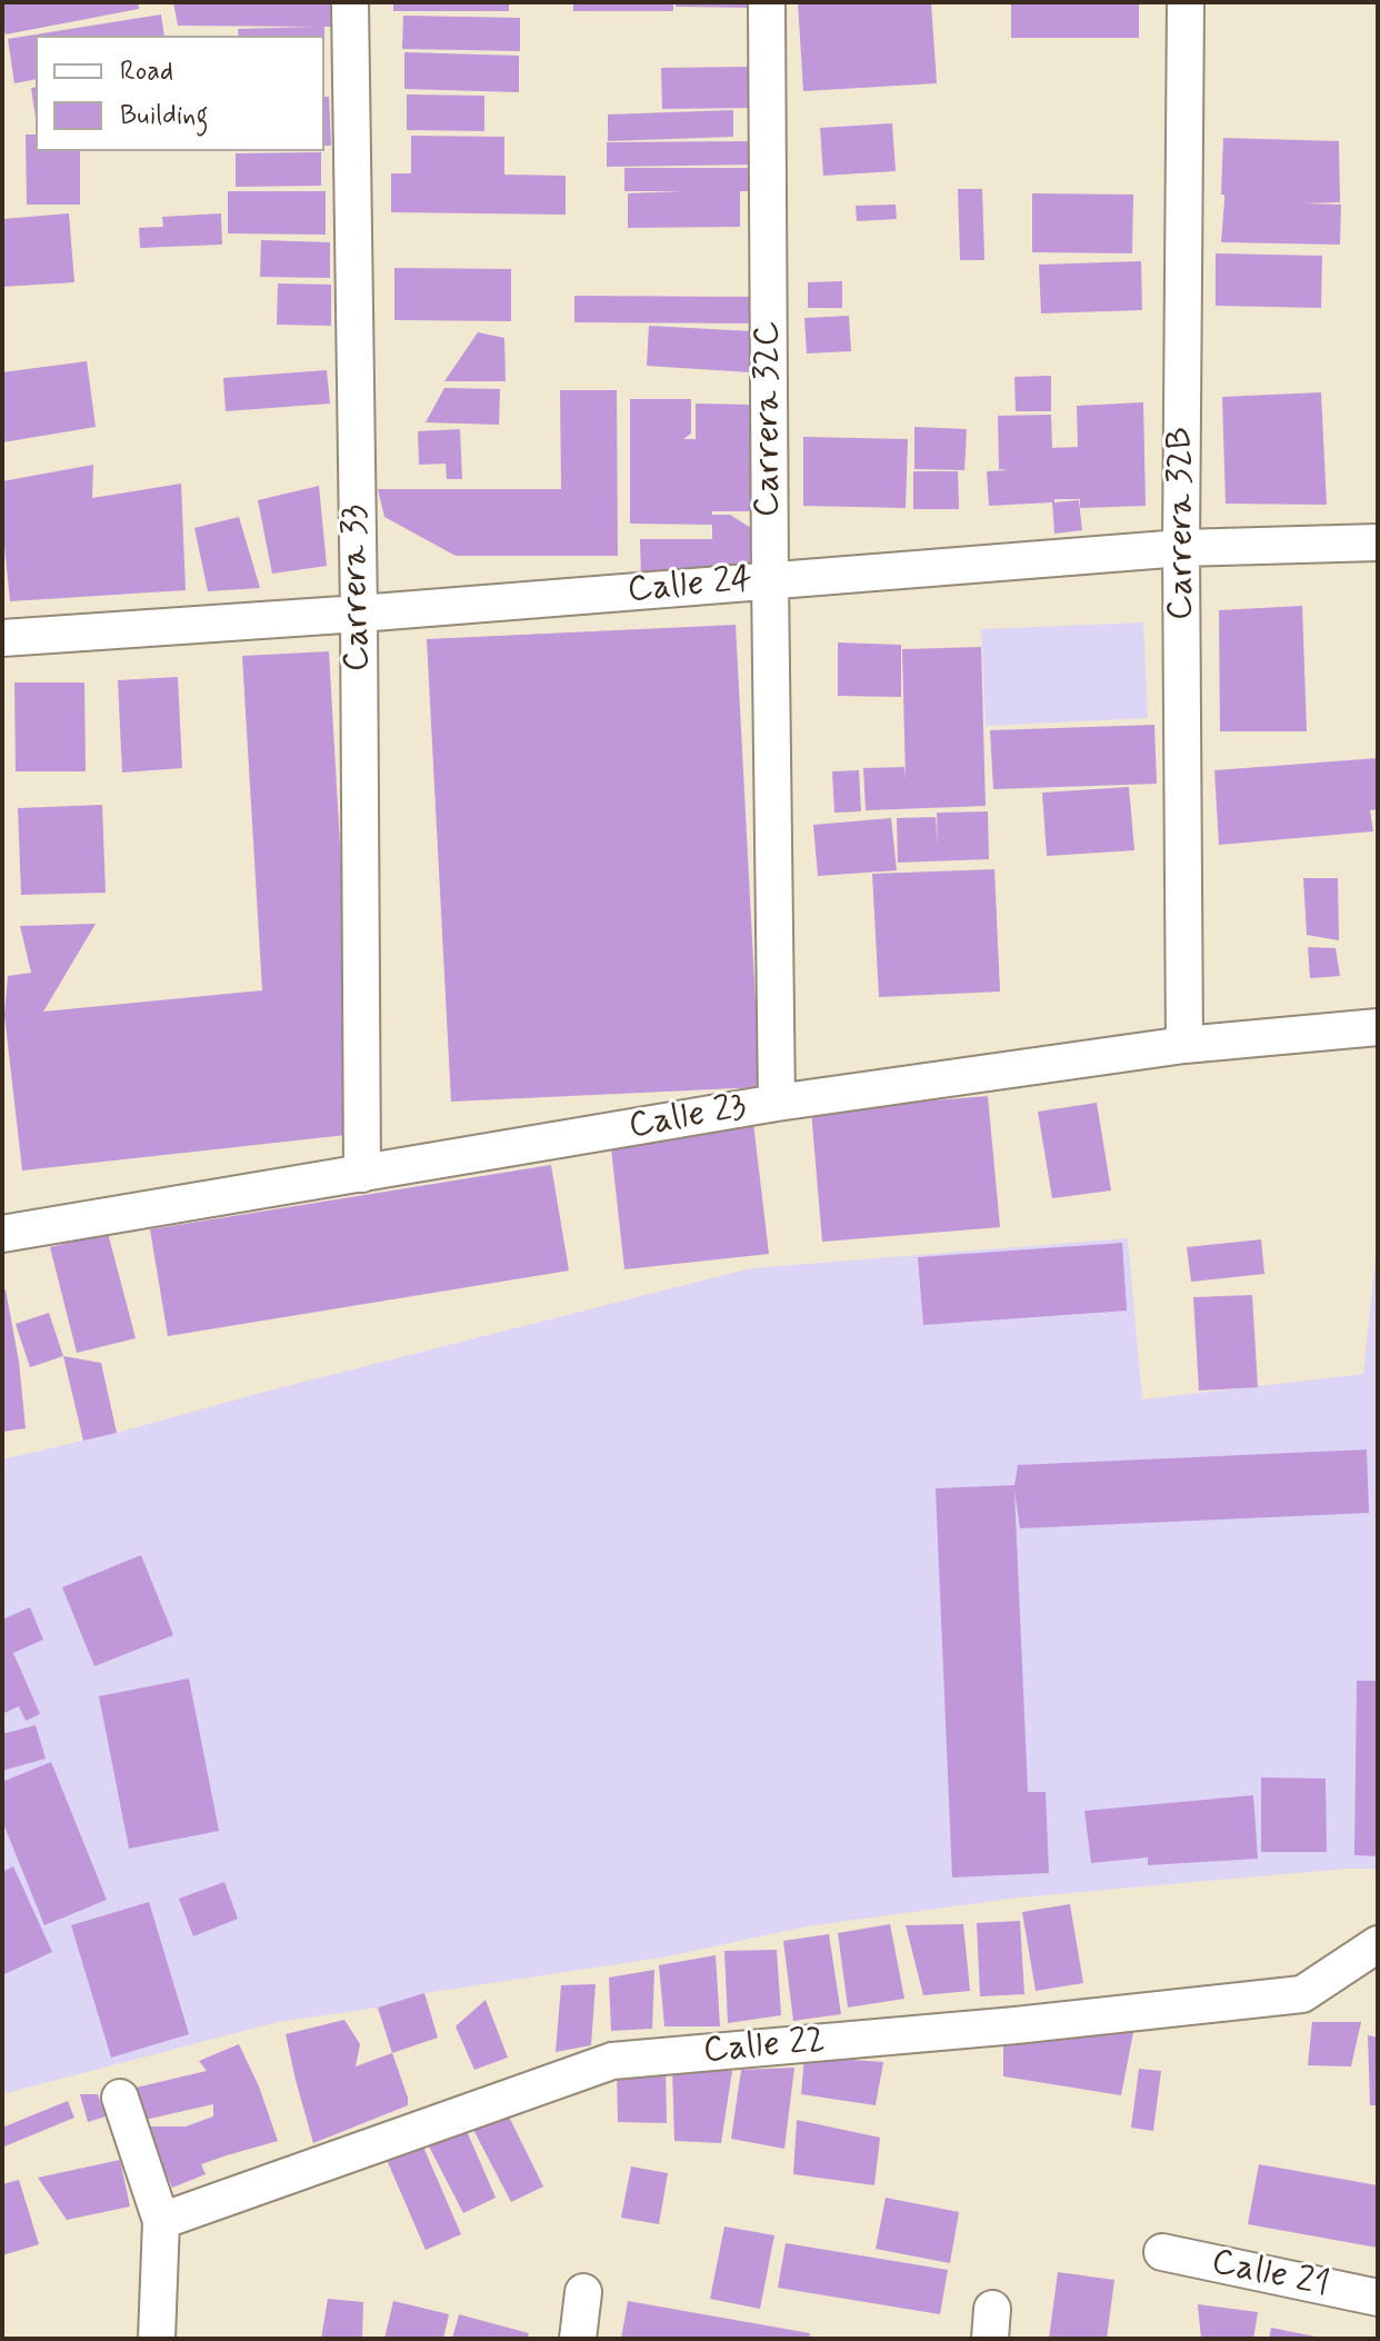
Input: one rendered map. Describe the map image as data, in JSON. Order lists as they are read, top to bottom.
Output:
{
  "streets": {
    "street": [
      "Carrera 32C",
      "Carrera 32B",
      "Calle 24",
      "Carrera 33",
      "Calle 23",
      "Calle 22",
      "Calle 21"
    ]
  },
  "crossings": [
    ["Carrera 32C", "Calle 24"],
    ["Carrera 32C", "Calle 23"],
    ["Carrera 32B", "Calle 24"],
    ["Carrera 32B", "Calle 23"],
    ["Calle 24", "Carrera 33"],
    ["Carrera 33", "Calle 23"]
  ],
  "legend": ["Road", "Building"]
}
